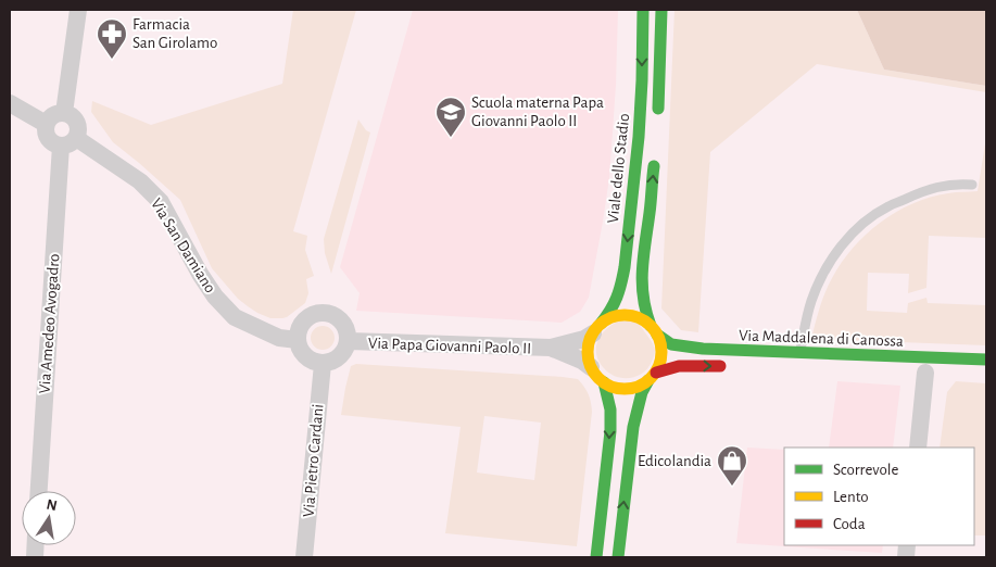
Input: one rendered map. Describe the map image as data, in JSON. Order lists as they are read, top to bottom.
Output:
{
  "streets": {
    "street": [
      "Viale dello Stadio",
      "Via San Damiano",
      "Via Amedeo Avogadro",
      "Via Maddalena di Canossa",
      "Via Papa Giovanni Paolo II",
      "Via Pietro Cardani"
    ]
  },
  "crossings": [
    ["Viale dello Stadio", "Via Maddalena di Canossa"],
    ["Viale dello Stadio", "Via Papa Giovanni Paolo II"],
    ["Via San Damiano", "Via Amedeo Avogadro"],
    ["Via San Damiano", "Via Papa Giovanni Paolo II"],
    ["Via San Damiano", "Via Pietro Cardani"],
    ["Via Maddalena di Canossa", "Via Papa Giovanni Paolo II"],
    ["Via Papa Giovanni Paolo II", "Via Pietro Cardani"]
  ],
  "places": {
    "pharmacy": ["Farmacia San Girolamo"],
    "school or university": ["Scuola materna Papa Giovanni Paolo II"],
    "shop": ["Edicolandia"]
  },
  "legend": ["Scorrevole", "Lento", "Coda"],
  "north": "top"
}
